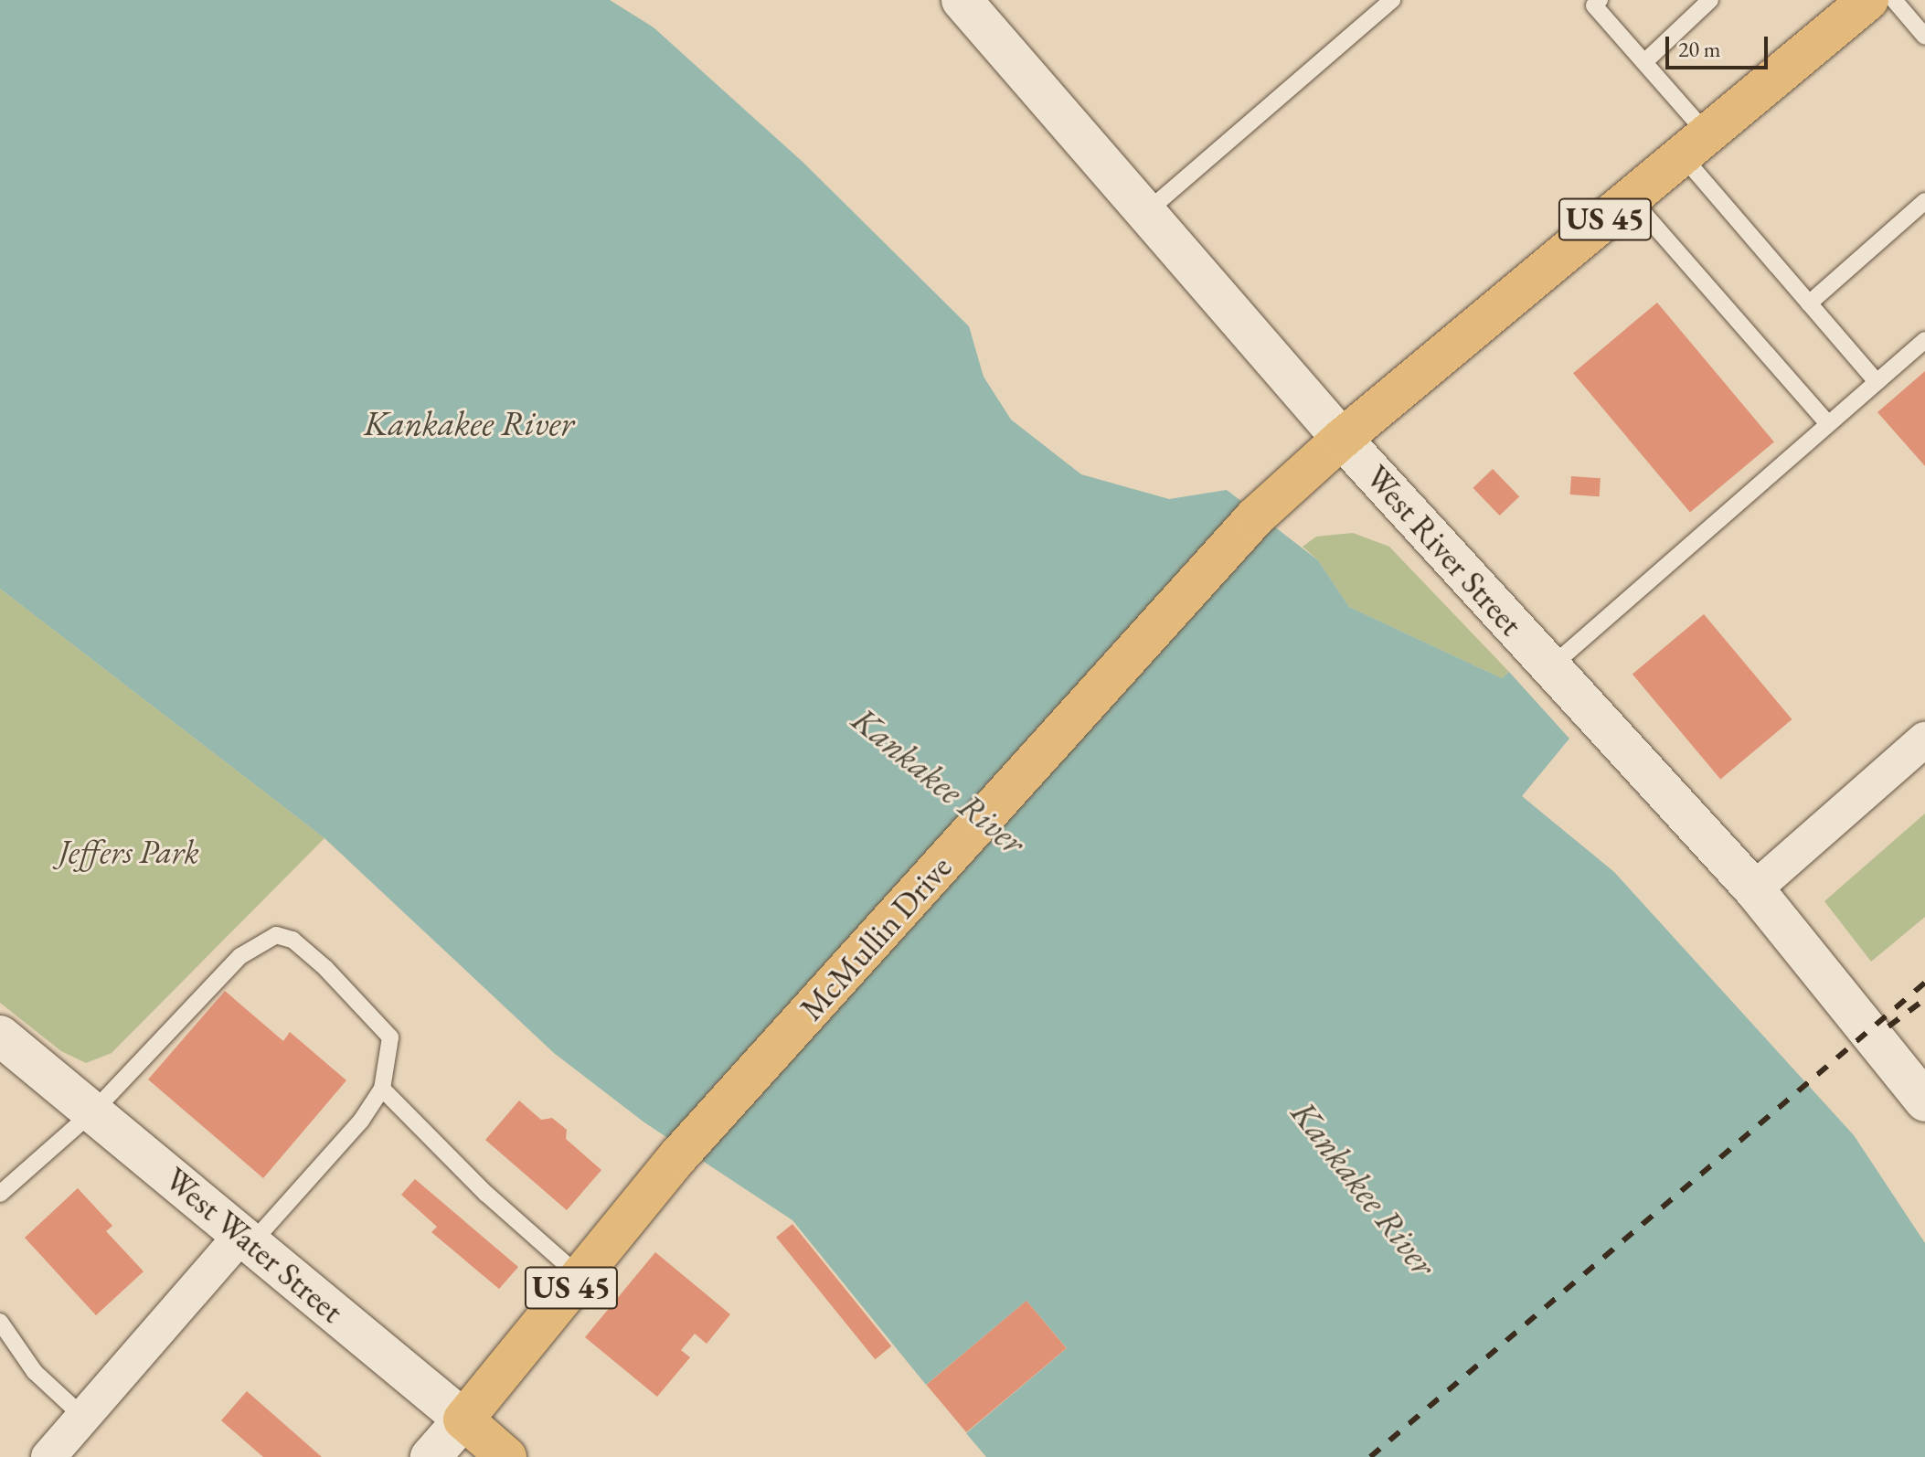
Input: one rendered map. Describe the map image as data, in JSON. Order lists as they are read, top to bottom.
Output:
{
  "streets": {
    "main road": [
      "US 45",
      "West River Street",
      "McMullin Drive",
      "West Water Street"
    ]
  },
  "crossings": [
    ["US 45", "West River Street"],
    ["US 45", "McMullin Drive"],
    ["West River Street", "McMullin Drive"],
    ["McMullin Drive", "West Water Street"]
  ],
  "water": ["Kankakee River"],
  "parks": ["Jeffers Park"],
  "scale_bar": "20 m"
}
